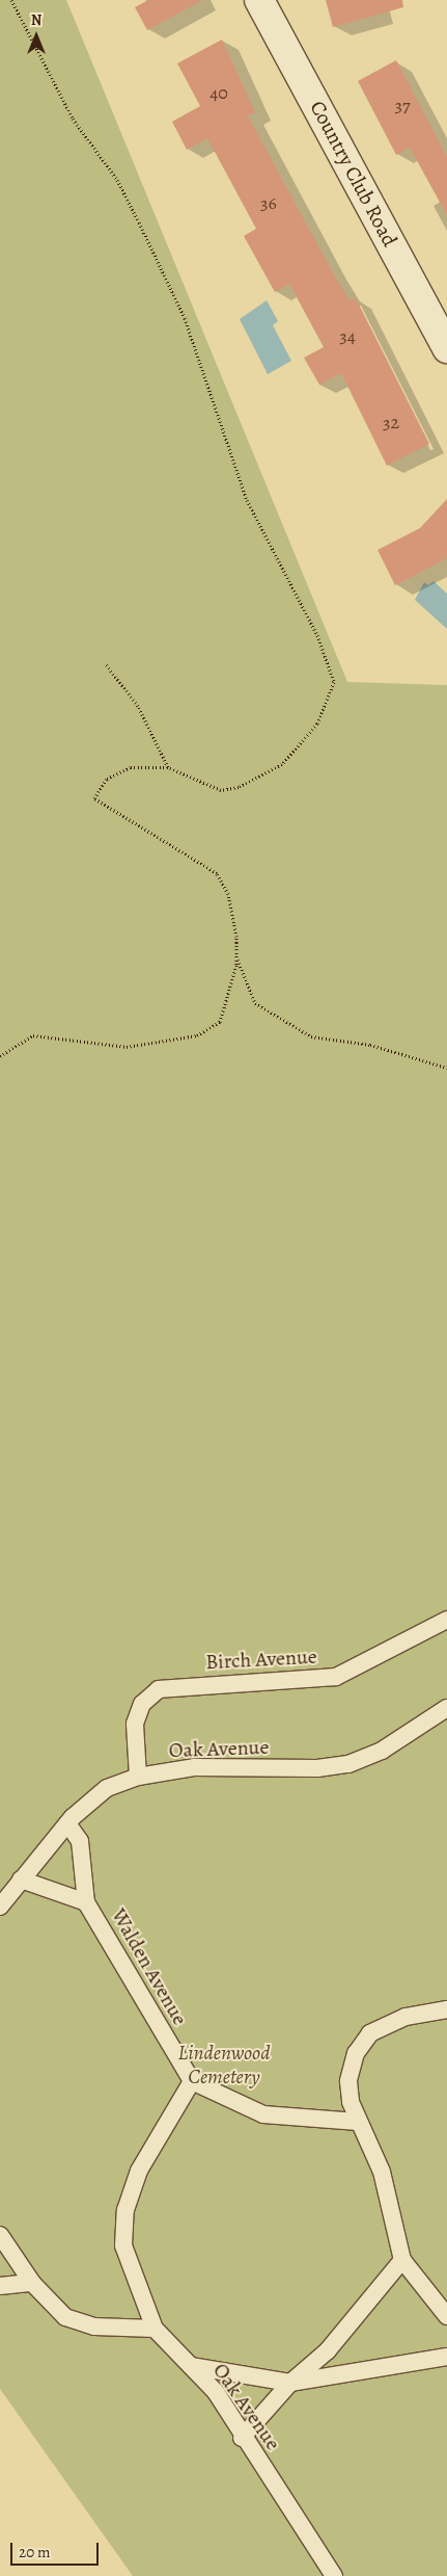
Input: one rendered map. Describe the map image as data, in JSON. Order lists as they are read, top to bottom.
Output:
{
  "streets": {
    "street": ["Country Club Road"],
    "lane": ["Birch Avenue", "Oak Avenue", "Walden Avenue"]
  },
  "crossings": [
    ["Birch Avenue", "Oak Avenue"],
    ["Oak Avenue", "Walden Avenue"]
  ],
  "parks": ["Lindenwood Cemetery"],
  "house_numbers": [
    "40",
    "37",
    "36",
    "34",
    "32"
  ],
  "scale_bar": "20 m",
  "north": "top"
}
